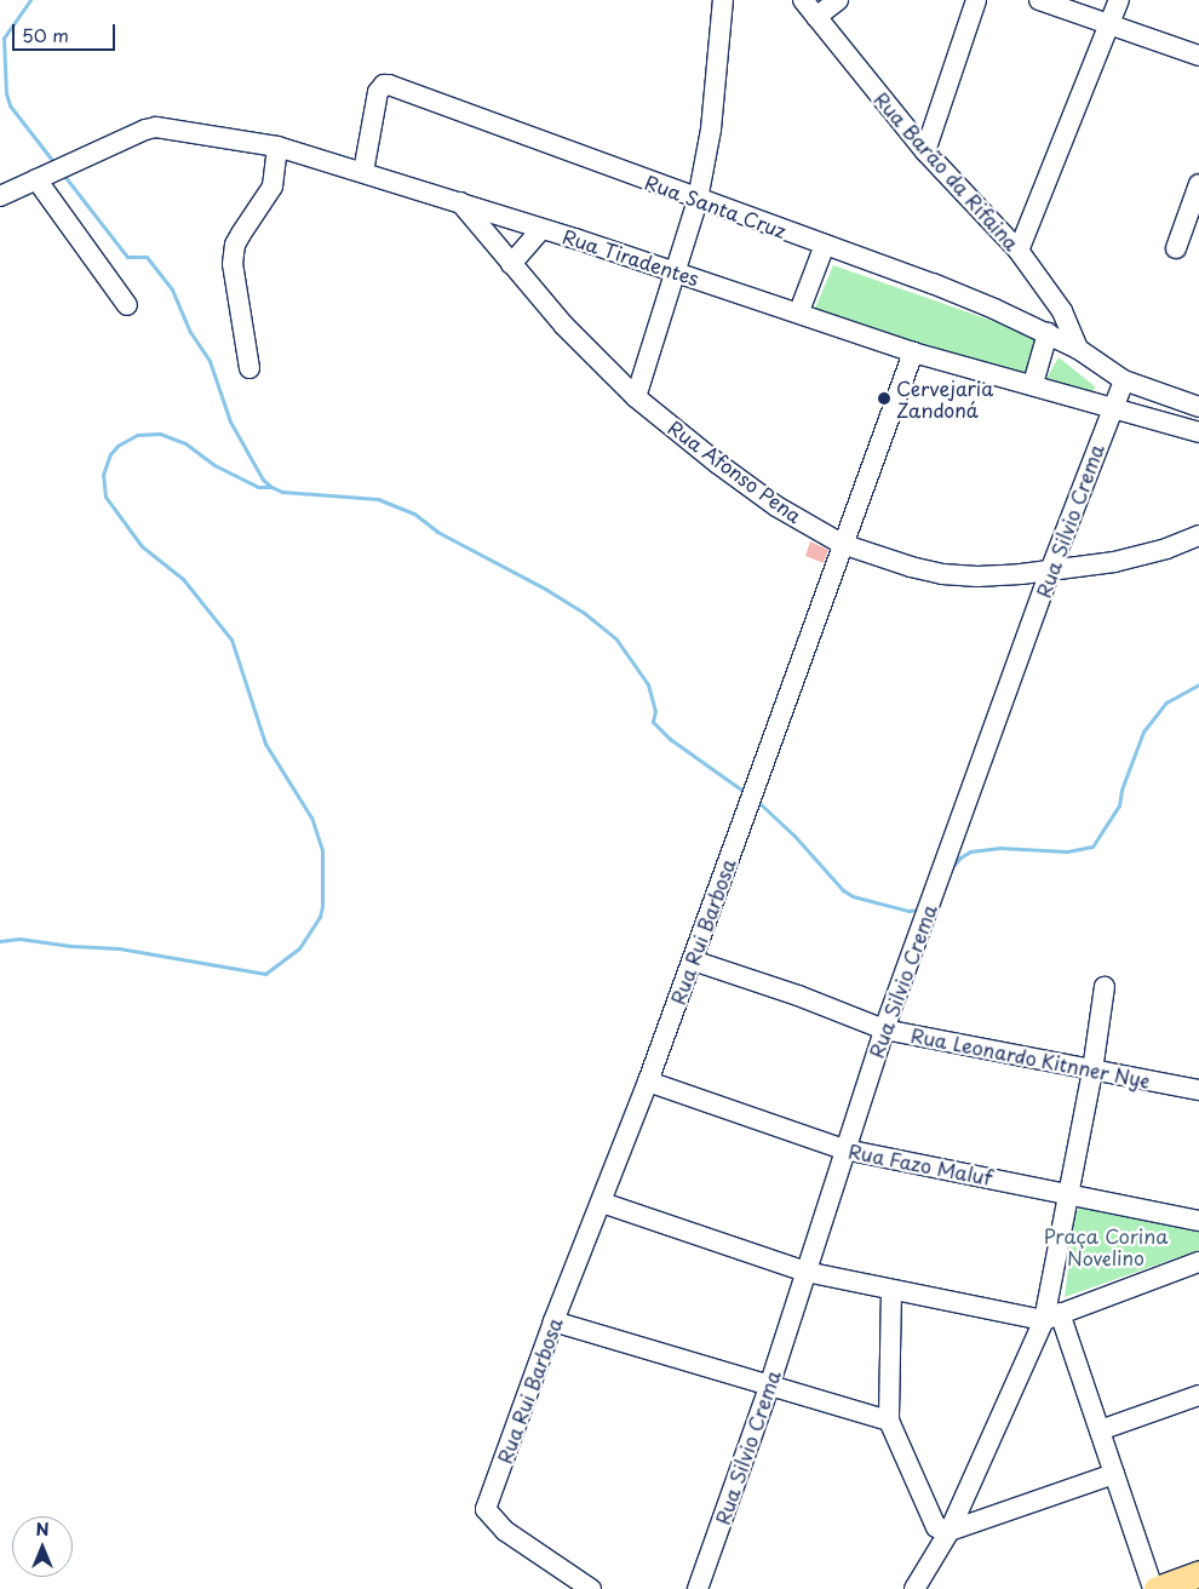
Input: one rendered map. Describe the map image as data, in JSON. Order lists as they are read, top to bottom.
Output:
{
  "streets": {
    "street": [
      "Rua Barão da Rifaina",
      "Rua Santa Cruz",
      "Rua Tiradentes",
      "Rua Afonso Pena",
      "Rua Silvio Crema",
      "Rua Rui Barbosa",
      "Rua Leonardo Kitnner Nye",
      "Rua Fazo Maluf"
    ]
  },
  "crossings": [
    ["Rua Barão da Rifaina", "Rua Santa Cruz"],
    ["Rua Santa Cruz", "Rua Tiradentes"],
    ["Rua Santa Cruz", "Rua Silvio Crema"],
    ["Rua Tiradentes", "Rua Afonso Pena"],
    ["Rua Tiradentes", "Rua Silvio Crema"],
    ["Rua Tiradentes", "Rua Rui Barbosa"],
    ["Rua Afonso Pena", "Rua Silvio Crema"],
    ["Rua Afonso Pena", "Rua Rui Barbosa"],
    ["Rua Silvio Crema", "Rua Leonardo Kitnner Nye"],
    ["Rua Silvio Crema", "Rua Fazo Maluf"],
    ["Rua Rui Barbosa", "Rua Leonardo Kitnner Nye"],
    ["Rua Rui Barbosa", "Rua Fazo Maluf"]
  ],
  "parks": ["Praça Corina Novelino"],
  "places": ["Cervejaria Zandoná"],
  "scale_bar": "50 m",
  "north": "top"
}
